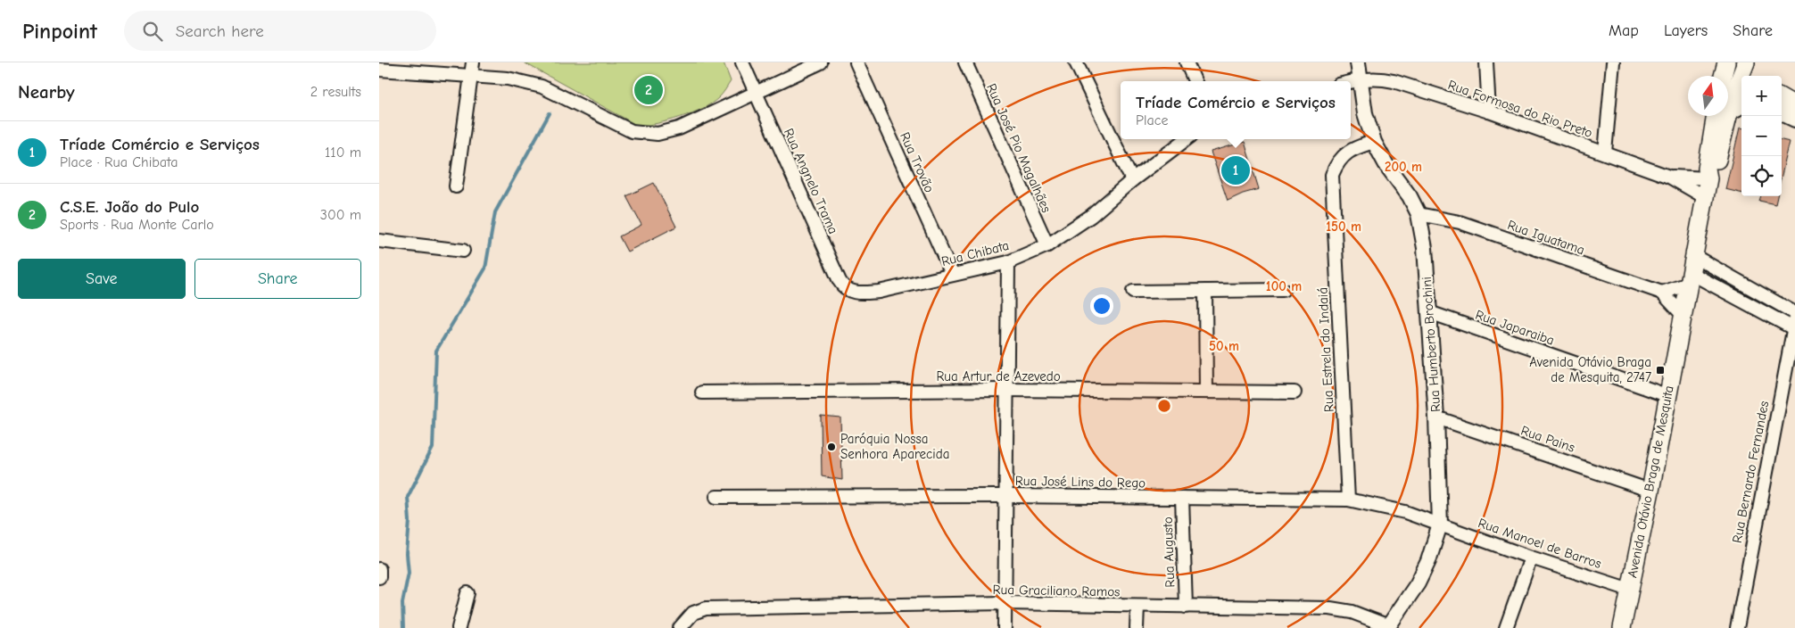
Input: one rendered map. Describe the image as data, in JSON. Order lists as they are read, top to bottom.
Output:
{
  "streets": {
    "main road": ["Avenida Otávio Braga de Mesquita"],
    "street": [
      "Rua Formosa do Rio Preto",
      "Rua José Pio Magalhães",
      "Rua Trovão",
      "Rua Angnelo Trama",
      "Rua Iguatama",
      "Rua Chibata",
      "Rua Japaraiba",
      "Rua Humberto Brochini",
      "Rua Estrela do Indaiá",
      "Rua Artur de Azevedo",
      "Rua Pains",
      "Rua Bernardo Fernandes",
      "Rua José Lins do Rego",
      "Rua Manoel de Barros",
      "Rua Augusto",
      "Rua Graciliano Ramos"
    ]
  },
  "crossings": [
    ["Rua Formosa do Rio Preto", "Rua Humberto Brochini"],
    ["Rua Formosa do Rio Preto", "Avenida Otávio Braga de Mesquita"],
    ["Rua José Pio Magalhães", "Rua Chibata"],
    ["Rua Trovão", "Rua Chibata"],
    ["Rua Angnelo Trama", "Rua Chibata"],
    ["Rua Iguatama", "Rua Humberto Brochini"],
    ["Rua Iguatama", "Avenida Otávio Braga de Mesquita"],
    ["Rua Japaraiba", "Rua Humberto Brochini"],
    ["Rua Japaraiba", "Avenida Otávio Braga de Mesquita"],
    ["Rua Humberto Brochini", "Rua Estrela do Indaiá"],
    ["Rua Humberto Brochini", "Rua Pains"],
    ["Rua Humberto Brochini", "Rua José Lins do Rego"],
    ["Rua Humberto Brochini", "Rua Manoel de Barros"],
    ["Rua Humberto Brochini", "Rua Graciliano Ramos"],
    ["Rua Estrela do Indaiá", "Rua José Lins do Rego"],
    ["Rua Pains", "Avenida Otávio Braga de Mesquita"],
    ["Rua José Lins do Rego", "Rua Manoel de Barros"],
    ["Rua José Lins do Rego", "Rua Augusto"],
    ["Avenida Otávio Braga de Mesquita", "Rua Manoel de Barros"],
    ["Rua Augusto", "Rua Graciliano Ramos"]
  ],
  "places": {
    "transit": ["Avenida Otávio Braga de Mesquita, 2747"],
    "other": ["Paróquia Nossa Senhora Aparecida"]
  },
  "north": "top",
  "page": {
    "header": "Pinpoint",
    "search": "Search here",
    "nav": ["Map", "Layers", "Share"],
    "heading": ["Nearby", "2 results"],
    "pins": ["2", "1"],
    "map_buttons": ["+", "−"],
    "popup": ["Tríade Comércio e Serviços", "Place"],
    "list": [
      {
        "mark": "1",
        "name": "Tríade Comércio e Serviços",
        "note": "Place · Rua Chibata",
        "value": "110 m"
      },
      {
        "mark": "2",
        "name": "C.S.E. João do Pulo",
        "note": "Sports · Rua Monte Carlo",
        "value": "300 m"
      }
    ],
    "buttons": ["Save", "Share"]
  },
  "rings": [
    "200 m",
    "150 m",
    "100 m",
    "50 m"
  ]
}
